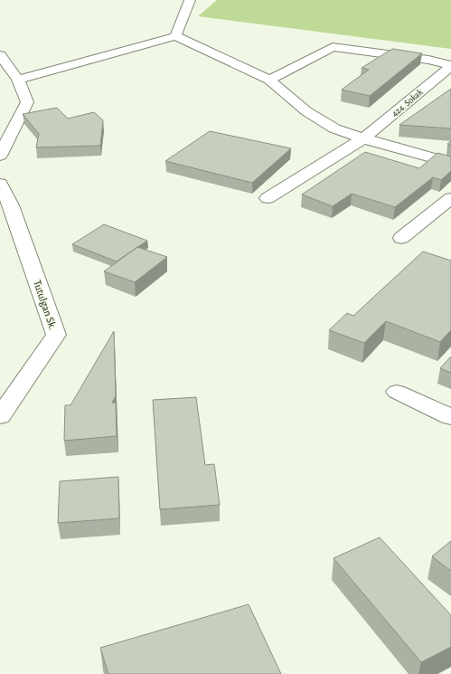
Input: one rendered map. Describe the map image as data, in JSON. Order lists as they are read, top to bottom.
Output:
{
  "streets": {
    "street": ["424. Sokak", "Tutulgan Sk."]
  }
}
